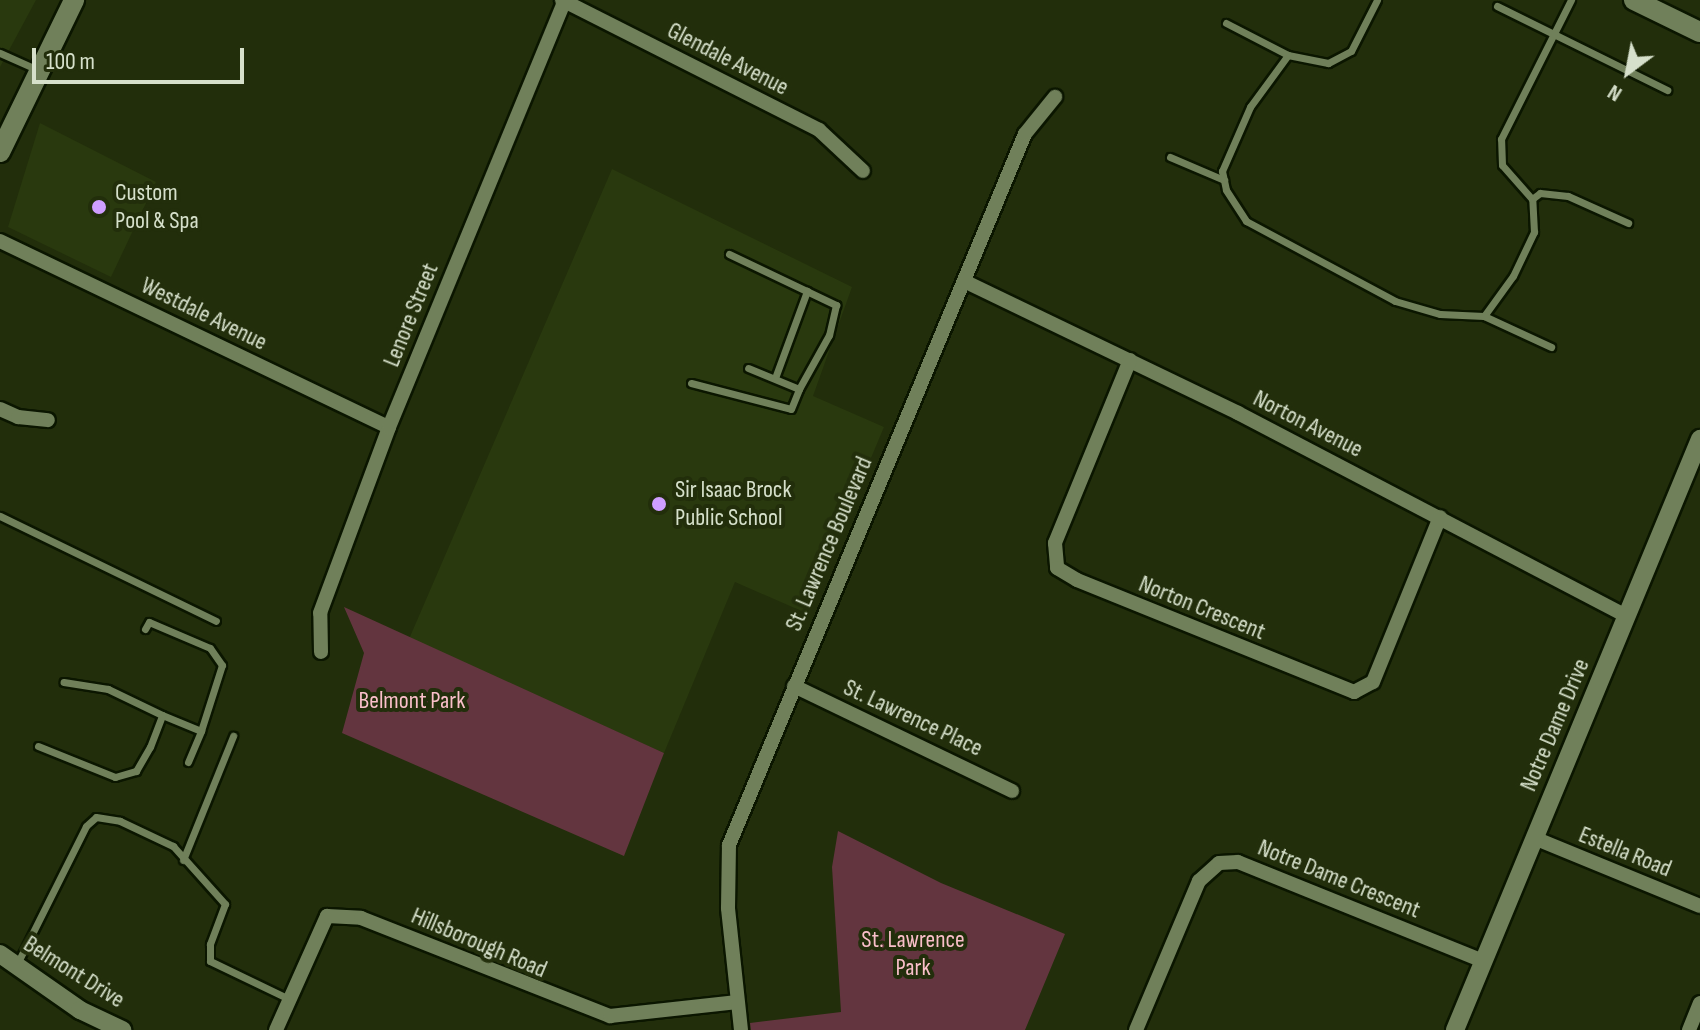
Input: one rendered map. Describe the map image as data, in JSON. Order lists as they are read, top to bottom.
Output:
{
  "streets": {
    "street": [
      "Glendale Avenue",
      "Westdale Avenue",
      "Lenore Street",
      "Norton Avenue",
      "St. Lawrence Boulevard",
      "Norton Crescent",
      "St. Lawrence Place",
      "Notre Dame Drive",
      "Estella Road",
      "Notre Dame Crescent",
      "Hillsborough Road",
      "Belmont Drive"
    ]
  },
  "crossings": [
    ["Glendale Avenue", "Lenore Street"],
    ["Westdale Avenue", "Lenore Street"],
    ["Norton Avenue", "St. Lawrence Boulevard"],
    ["Norton Avenue", "Norton Crescent"],
    ["Norton Avenue", "Notre Dame Drive"],
    ["St. Lawrence Boulevard", "St. Lawrence Place"],
    ["St. Lawrence Boulevard", "Hillsborough Road"],
    ["Notre Dame Drive", "Estella Road"],
    ["Notre Dame Drive", "Notre Dame Crescent"]
  ],
  "parks": ["Belmont Park", "St. Lawrence Park"],
  "places": ["Custom Pool & Spa", "Sir Isaac Brock Public School"],
  "scale_bar": "100 m",
  "north": "bottom left"
}
